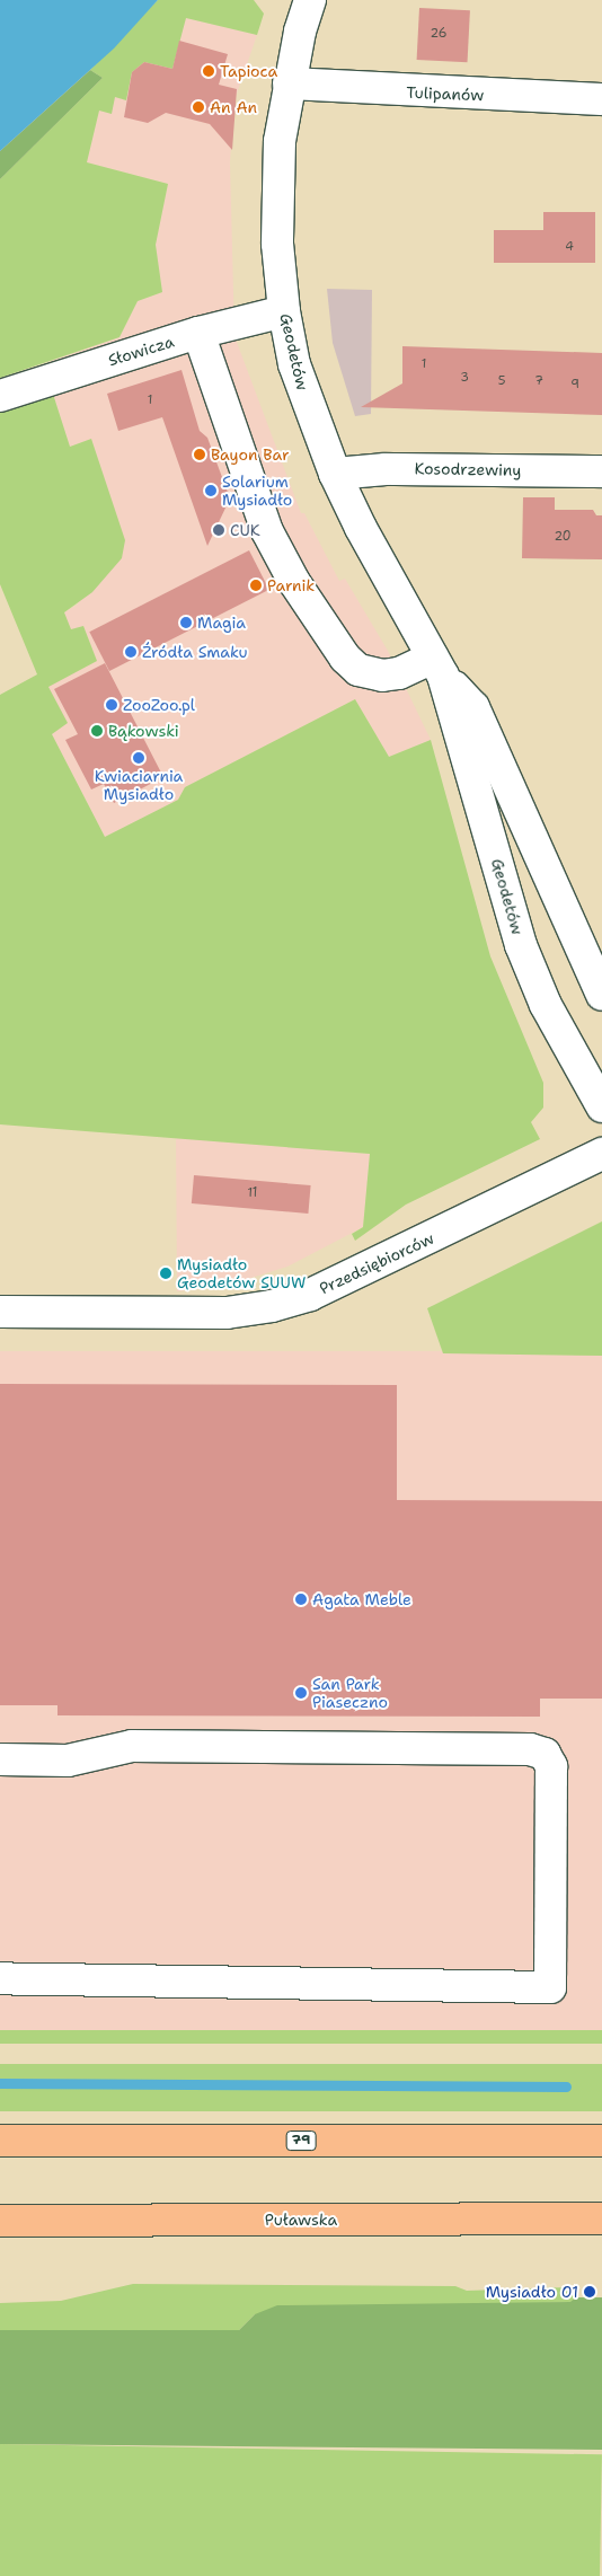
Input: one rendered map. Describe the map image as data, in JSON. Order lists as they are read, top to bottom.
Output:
{
  "streets": {
    "main road": ["79", "Puławska"],
    "street": [
      "Tulipanów",
      "Słowicza",
      "Geodetów",
      "Kosodrzewiny",
      "Przedsiębiorców"
    ]
  },
  "crossings": [
    ["Tulipanów", "Geodetów"],
    ["Słowicza", "Geodetów"],
    ["Geodetów", "Kosodrzewiny"]
  ],
  "places": [
    "Tapioca",
    "An An",
    "Bayon Bar",
    "Solarium Mysiadło",
    "CUK",
    "Parnik",
    "Magia",
    "Źródła Smaku",
    "ZooZoo.pl",
    "Bąkowski",
    "Kwiaciarnia Mysiadło",
    "Mysiadło Geodetów SUUW",
    "Agata Meble",
    "San Park Piaseczno",
    "Mysiadło 01"
  ],
  "house_numbers": [
    "26",
    "4",
    "1",
    "3",
    "5",
    "7",
    "9",
    "1",
    "20",
    "11"
  ]
}
